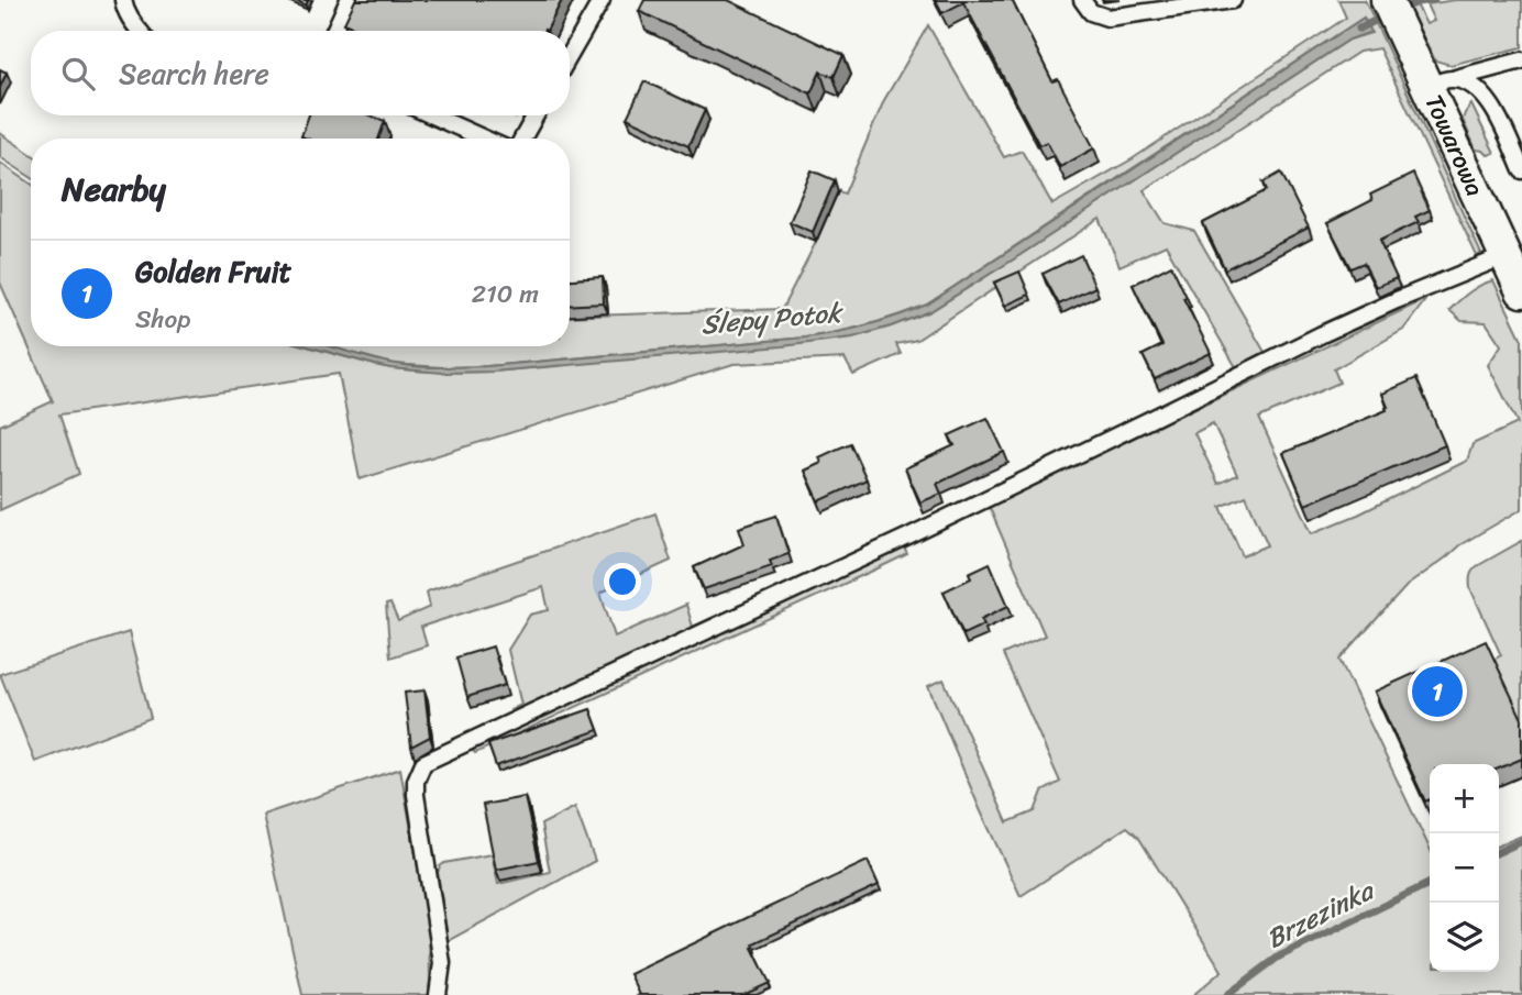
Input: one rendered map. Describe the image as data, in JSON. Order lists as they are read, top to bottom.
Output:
{
  "streets": {
    "street": ["Towarowa"]
  },
  "water": ["Ślepy Potok", "Brzezinka"],
  "page": {
    "search": "Search here",
    "heading": "Nearby",
    "list": [
      {
        "mark": "1",
        "name": "Golden Fruit",
        "note": "Shop",
        "value": "210 m"
      }
    ],
    "pins": "1",
    "map_buttons": ["+", "−"]
  }
}
